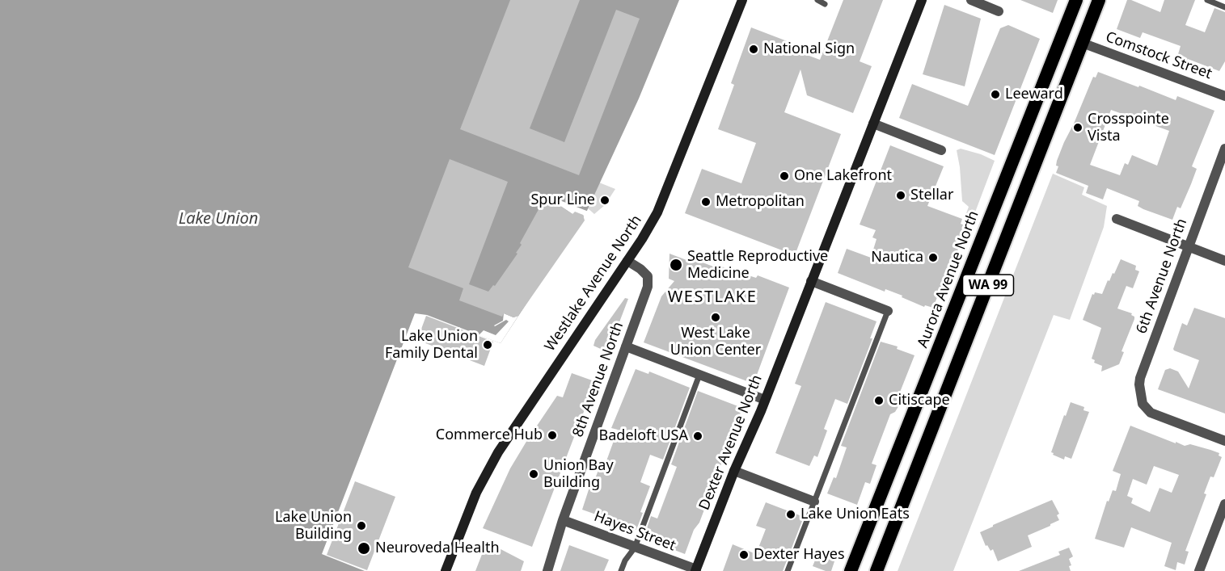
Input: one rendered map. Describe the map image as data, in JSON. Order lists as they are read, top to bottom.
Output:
{
  "streets": {
    "highway": ["Aurora Avenue North", "WA 99"],
    "main road": ["Westlake Avenue North", "Dexter Avenue North"],
    "street": [
      "Comstock Street",
      "6th Avenue North",
      "8th Avenue North",
      "Hayes Street"
    ]
  },
  "crossings": [
    ["Comstock Street", "WA 99"],
    ["Westlake Avenue North", "8th Avenue North"],
    ["8th Avenue North", "Hayes Street"],
    ["Dexter Avenue North", "Hayes Street"]
  ],
  "districts": ["WESTLAKE"],
  "water": ["Lake Union"],
  "places": [
    "National Sign",
    "Leeward",
    "Crosspointe Vista",
    "One Lakefront",
    "Stellar",
    "Spur Line",
    "Metropolitan",
    "Nautica",
    "Seattle Reproductive Medicine",
    "West Lake Union Center",
    "Lake Union Family Dental",
    "Citiscape",
    "Commerce Hub",
    "Badeloft USA",
    "Union Bay Building",
    "Lake Union Eats",
    "Lake Union Building",
    "Neuroveda Health",
    "Dexter Hayes"
  ]
}
